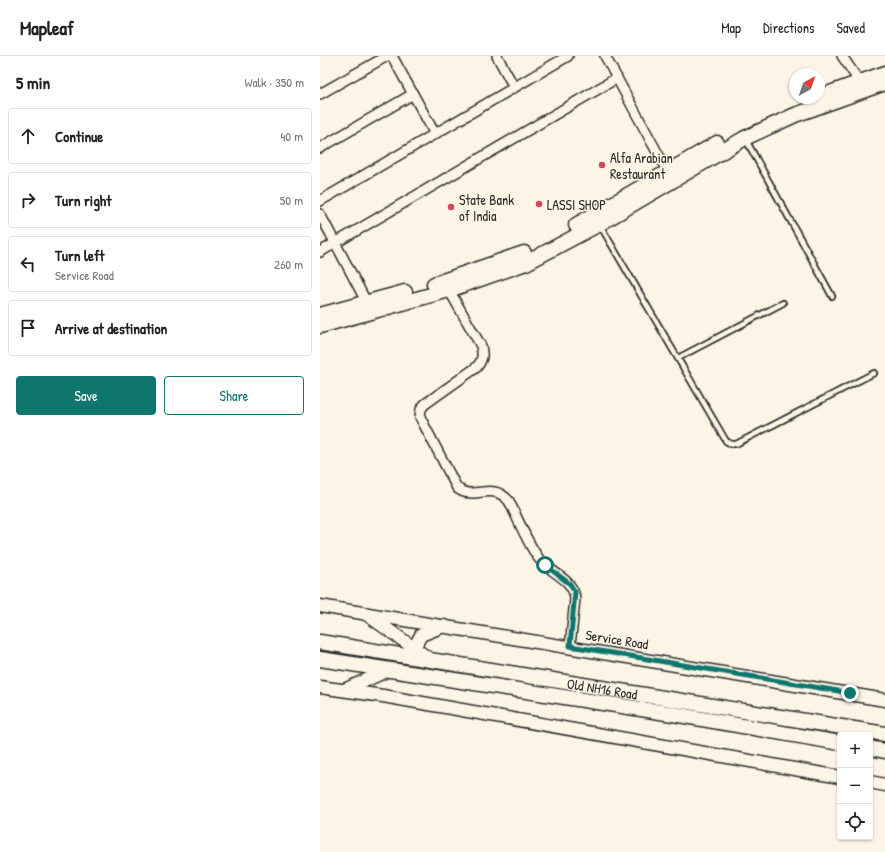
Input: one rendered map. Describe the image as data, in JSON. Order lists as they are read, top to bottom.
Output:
{
  "streets": {
    "main road": ["Old NH16 Road"],
    "street": ["Service Road"]
  },
  "places": ["Alfa Arabian Restaurant", "LASSI SHOP", "State Bank of India"],
  "north": "top right",
  "page": {
    "header": "Mapleaf",
    "nav": ["Map", "Directions", "Saved"],
    "heading": ["5 min", "Walk · 350 m"],
    "list": [
      ["Continue", "40 m"],
      ["Turn right", "50 m"],
      ["Turn left", "Service Road", "260 m"],
      "Arrive at destination"
    ],
    "buttons": ["Save", "Share"],
    "map_buttons": ["+", "−"]
  }
}
